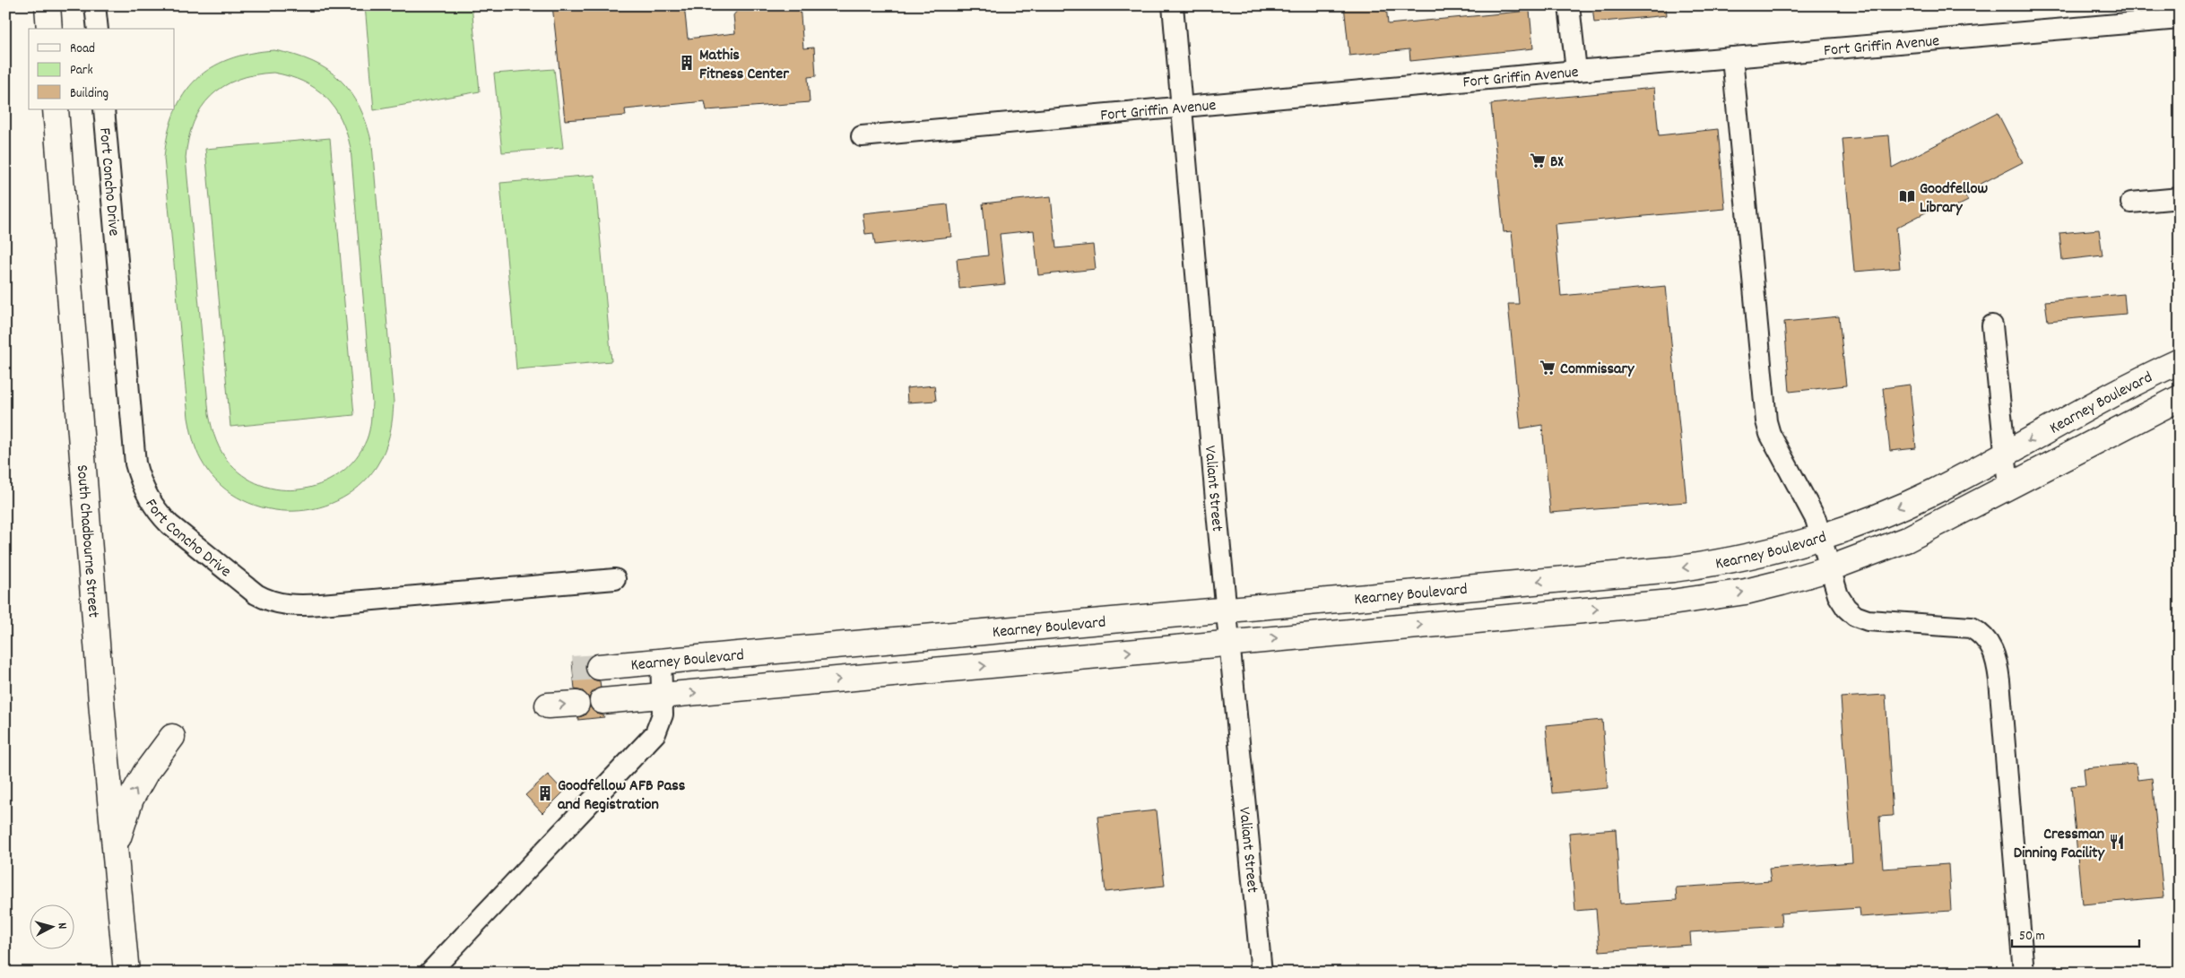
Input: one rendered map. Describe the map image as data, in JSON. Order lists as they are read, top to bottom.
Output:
{
  "streets": {
    "street": [
      "Fort Griffin Avenue",
      "Fort Concho Drive",
      "Kearney Boulevard",
      "Valiant Street",
      "South Chadbourne Street"
    ]
  },
  "crossings": [
    ["Fort Griffin Avenue", "Valiant Street"],
    ["Kearney Boulevard", "Valiant Street"]
  ],
  "places": {
    "building": ["Mathis Fitness Center", "Goodfellow AFB Pass and Registration"],
    "supermarket": ["BX", "Commissary"],
    "library": ["Goodfellow Library"],
    "restaurant": ["Cressman Dinning Facility"]
  },
  "legend": ["Road", "Park", "Building"],
  "scale_bar": "50 m",
  "north": "right"
}
